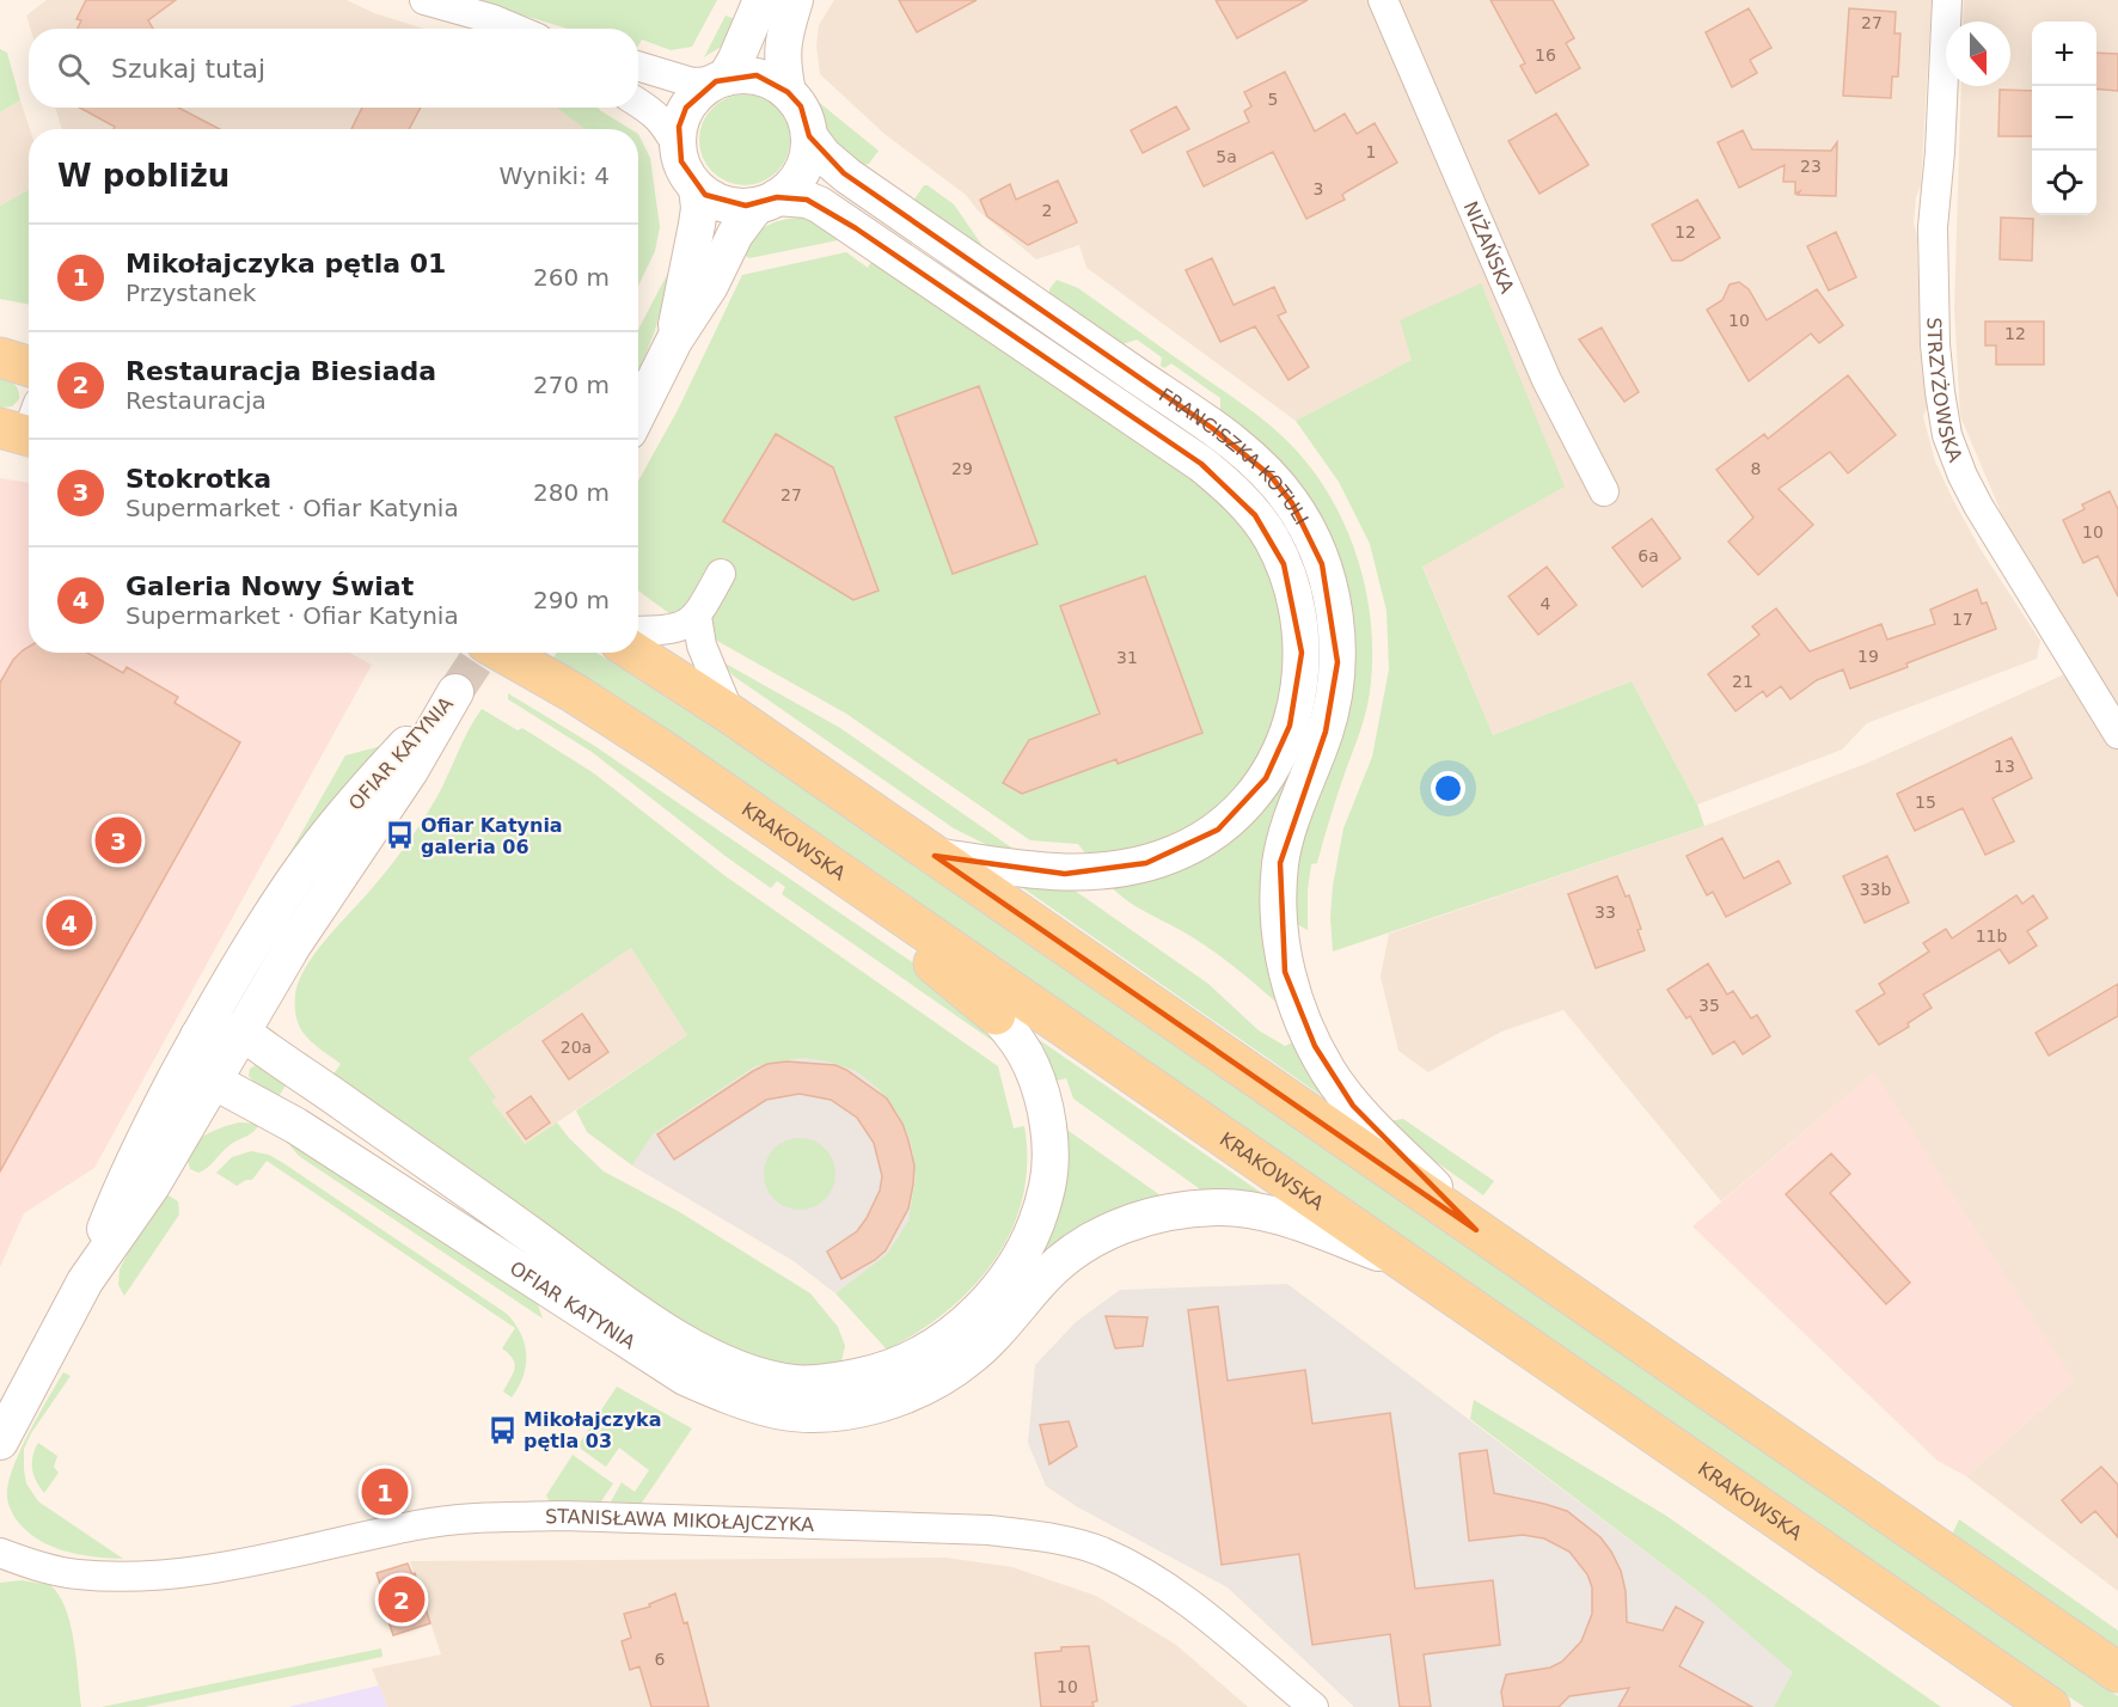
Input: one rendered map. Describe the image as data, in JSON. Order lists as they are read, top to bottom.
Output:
{
  "streets": {
    "main road": ["KRAKOWSKA"],
    "street": [
      "NIŻAŃSKA",
      "STRZYŻOWSKA",
      "FRANCISZKA KOTULI",
      "OFIAR KATYNIA",
      "STANISŁAWA MIKOŁAJCZYKA"
    ]
  },
  "places": {
    "bus stop": ["Ofiar Katynia galeria 06", "Mikołajczyka pętla 03"]
  },
  "house_numbers": [
    "27",
    "16",
    "5",
    "1",
    "5a",
    "23",
    "3",
    "2",
    "12",
    "10",
    "12",
    "29",
    "8",
    "27",
    "10",
    "6a",
    "4",
    "17",
    "19",
    "31",
    "21",
    "13",
    "15",
    "33b",
    "33",
    "11b",
    "35",
    "20a",
    "6",
    "10"
  ],
  "north": "bottom",
  "page": {
    "map_buttons": ["+", "−"],
    "search": "Szukaj tutaj",
    "heading": ["W pobliżu", "Wyniki: 4"],
    "list": [
      {
        "mark": "1",
        "name": "Mikołajczyka pętla 01",
        "note": "Przystanek",
        "value": "260 m"
      },
      {
        "mark": "2",
        "name": "Restauracja Biesiada",
        "note": "Restauracja",
        "value": "270 m"
      },
      {
        "mark": "3",
        "name": "Stokrotka",
        "note": "Supermarket · Ofiar Katynia",
        "value": "280 m"
      },
      {
        "mark": "4",
        "name": "Galeria Nowy Świat",
        "note": "Supermarket · Ofiar Katynia",
        "value": "290 m"
      }
    ],
    "pins": [
      "3",
      "4",
      "1",
      "2"
    ]
  }
}
